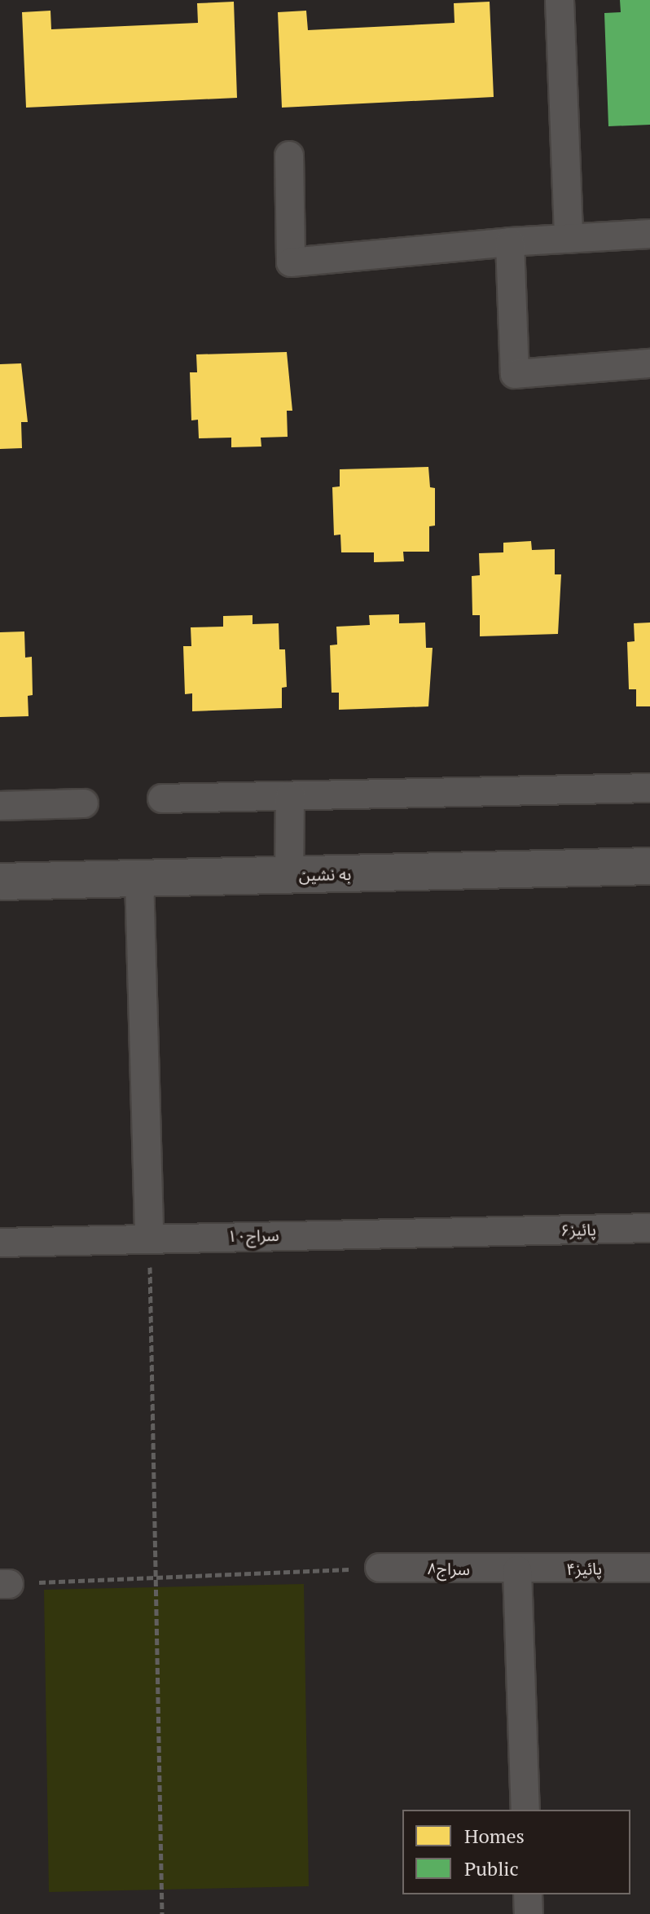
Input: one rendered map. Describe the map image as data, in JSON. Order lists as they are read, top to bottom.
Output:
{
  "streets": {
    "street": [
      "به نشین",
      "پائیز۶",
      "سراج۱۰",
      "۸سراج",
      "پائیز۴"
    ]
  },
  "crossings": [
    ["پائیز۶", "سراج۱۰"],
    ["۸سراج", "پائیز۴"]
  ],
  "legend": ["Homes", "Public"]
}
